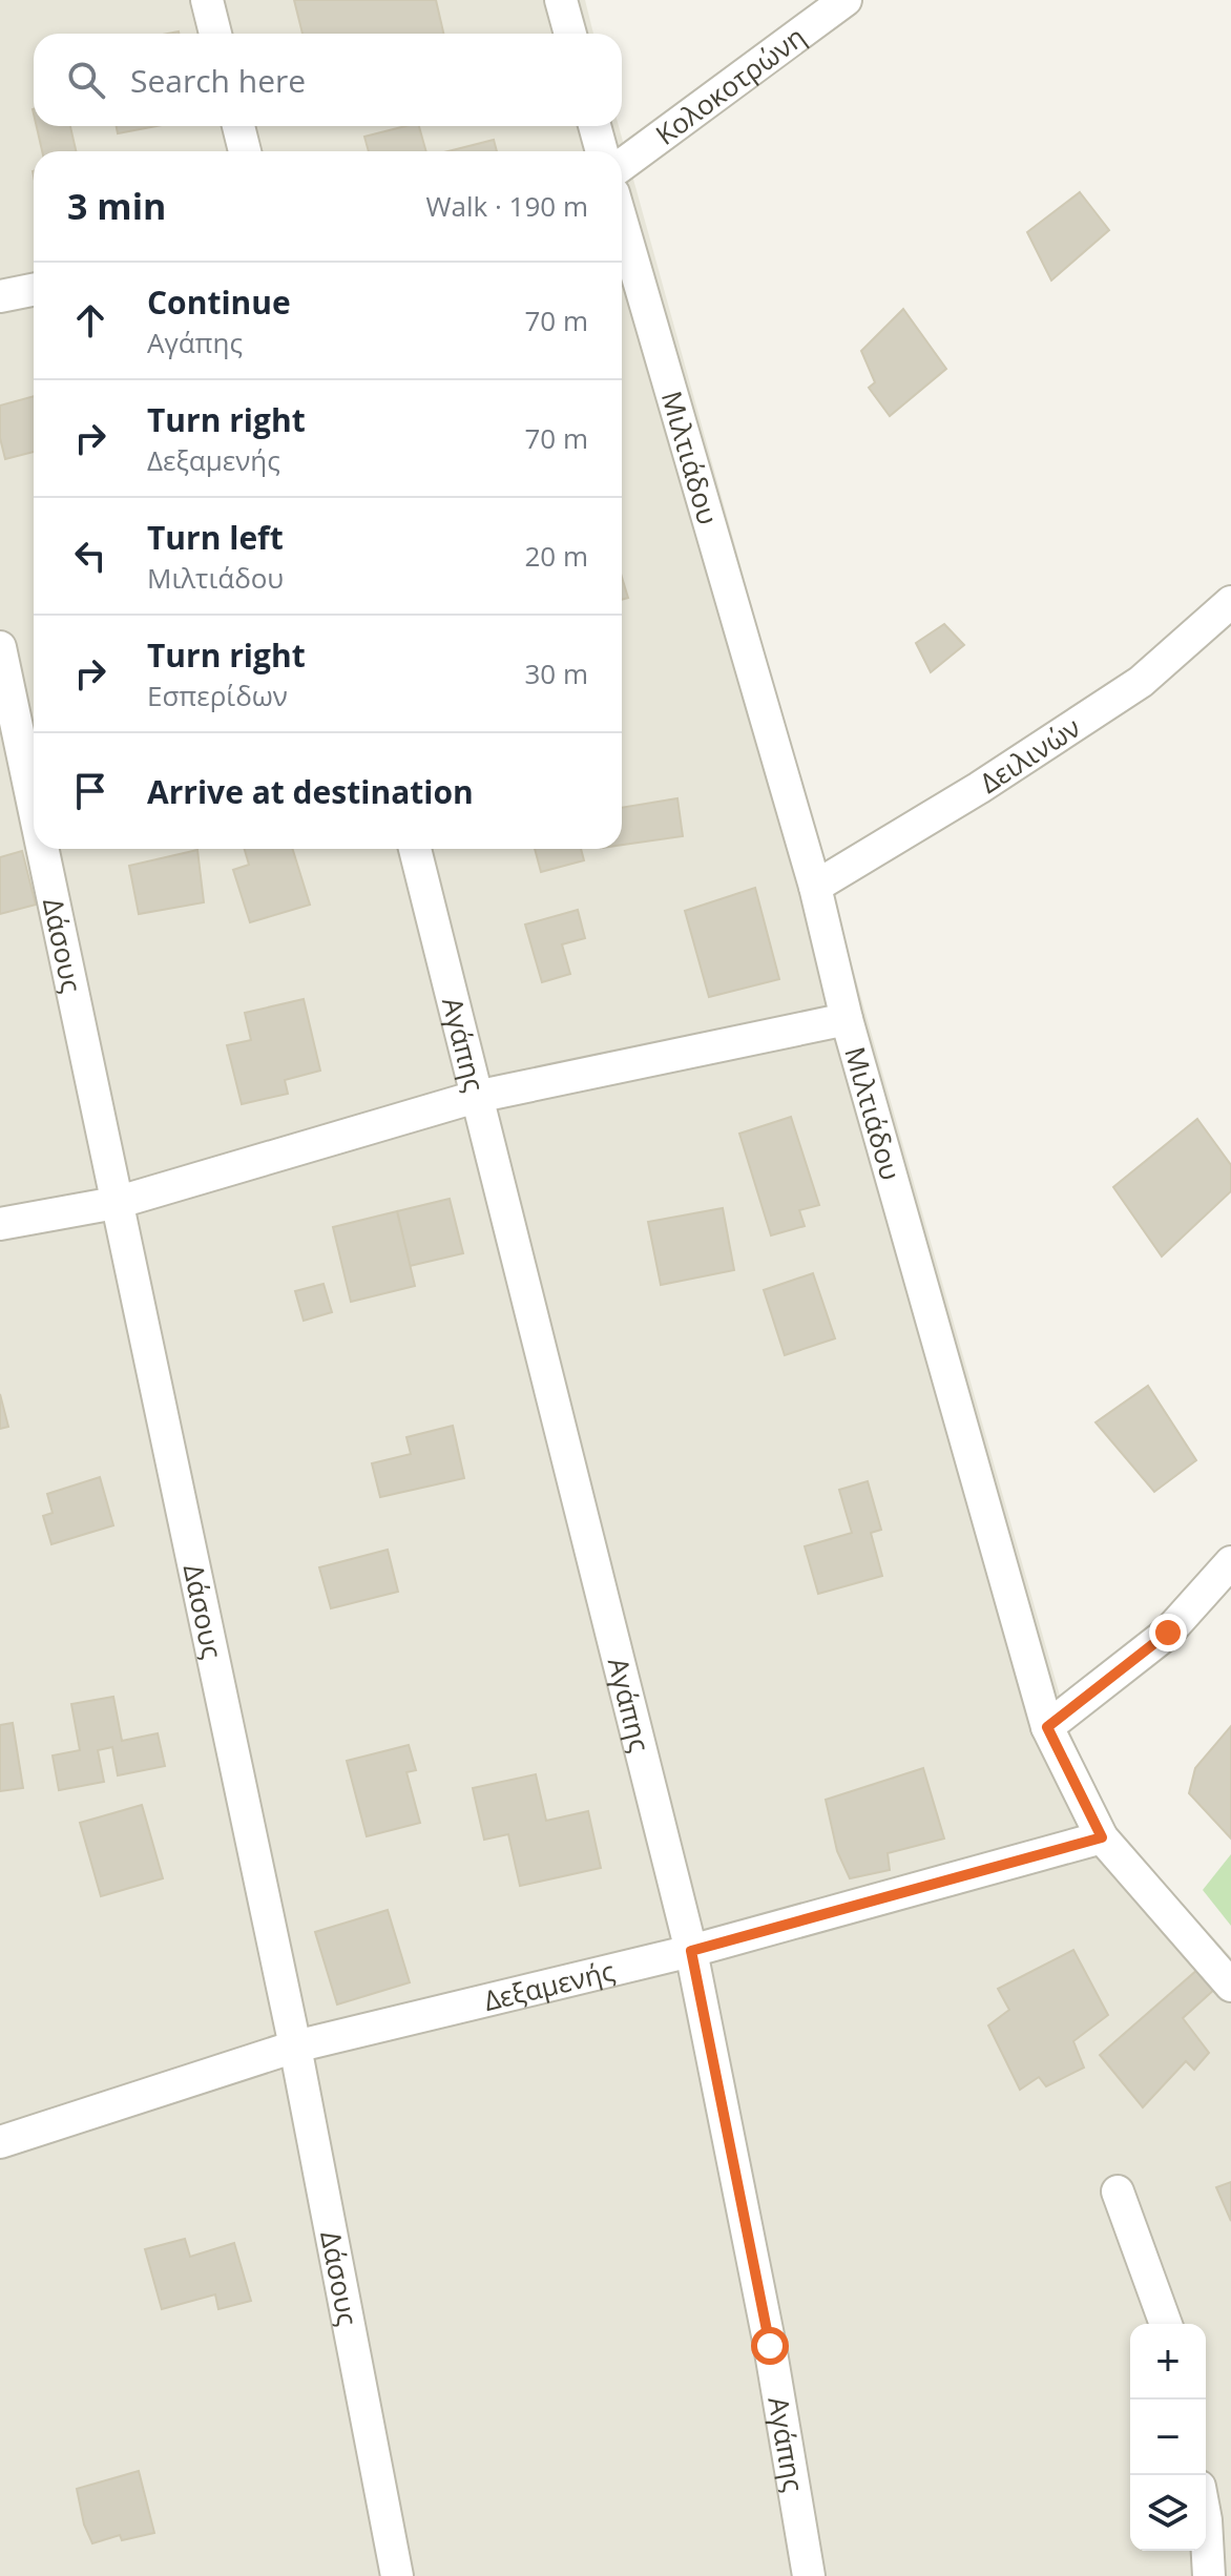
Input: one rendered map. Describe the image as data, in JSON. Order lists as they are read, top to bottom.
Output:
{
  "streets": {
    "street": [
      "Κολοκοτρώνη",
      "Μιλτιάδου",
      "Δειλινών",
      "Δάσους",
      "Αγάπης",
      "Δεξαμενής"
    ]
  },
  "crossings": [
    ["Μιλτιάδου", "Δειλινών"],
    ["Μιλτιάδου", "Δεξαμενής"],
    ["Δάσους", "Δεξαμενής"],
    ["Αγάπης", "Δεξαμενής"]
  ],
  "page": {
    "search": "Search here",
    "heading": ["3 min", "Walk · 190 m"],
    "list": [
      ["Continue", "Αγάπης", "70 m"],
      ["Turn right", "Δεξαμενής", "70 m"],
      ["Turn left", "Μιλτιάδου", "20 m"],
      ["Turn right", "Εσπερίδων", "30 m"],
      "Arrive at destination"
    ],
    "map_buttons": ["+", "−"]
  }
}
